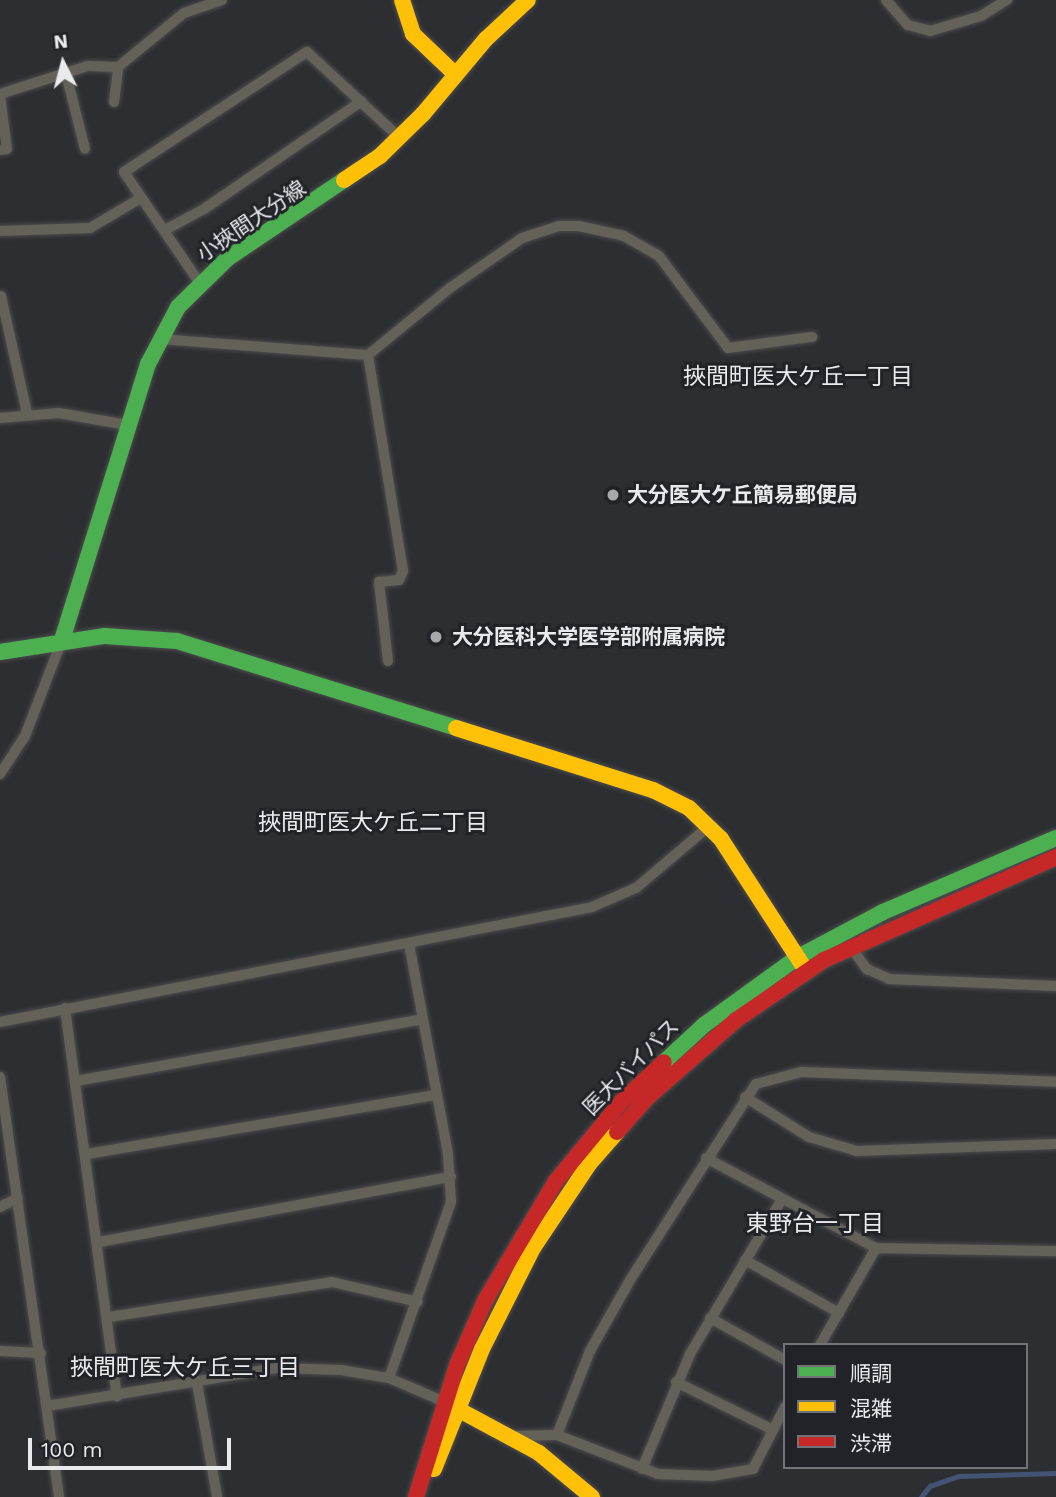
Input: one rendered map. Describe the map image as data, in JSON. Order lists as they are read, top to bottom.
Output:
{
  "streets": {
    "main road": ["小挾間大分線", "医大バイパス"]
  },
  "districts": [
    "挾間町医大ケ丘一丁目",
    "挾間町医大ケ丘二丁目",
    "東野台一丁目",
    "挾間町医大ケ丘三丁目"
  ],
  "places": ["大分医大ケ丘簡易郵便局", "大分医科大学医学部附属病院"],
  "legend": ["順調", "混雑", "渋滞"],
  "scale_bar": "100 m",
  "north": "top"
}
